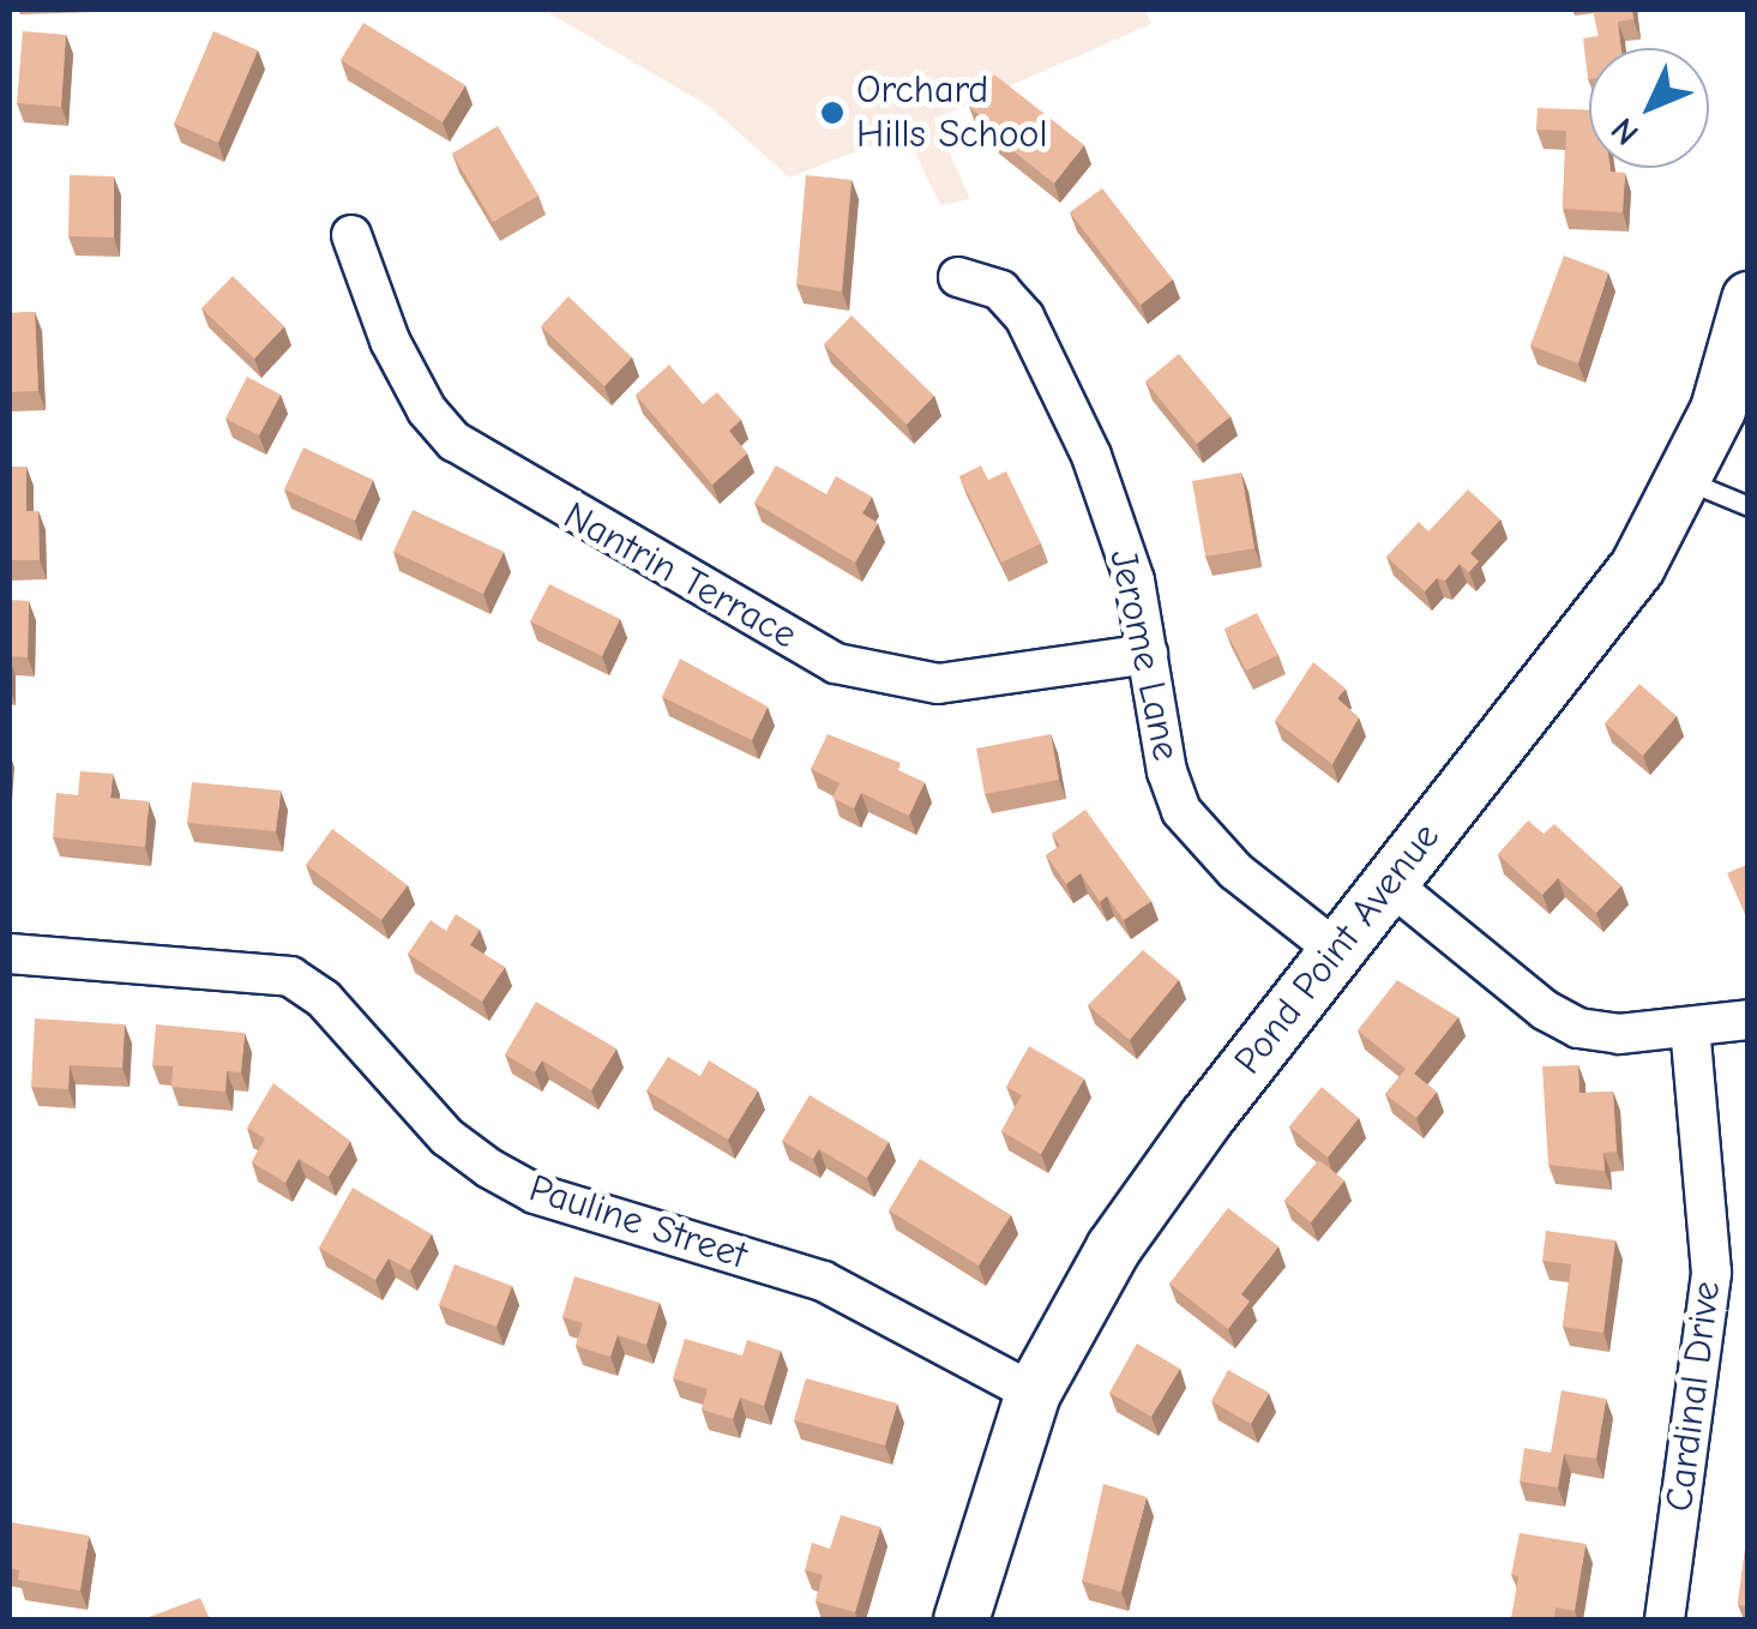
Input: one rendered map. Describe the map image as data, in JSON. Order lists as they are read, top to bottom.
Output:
{
  "streets": {
    "main road": ["Pond Point Avenue"],
    "street": [
      "Nantrin Terrace",
      "Jerome Lane",
      "Pauline Street",
      "Cardinal Drive"
    ]
  },
  "crossings": [
    ["Nantrin Terrace", "Jerome Lane"],
    ["Jerome Lane", "Pond Point Avenue"],
    ["Pond Point Avenue", "Pauline Street"]
  ],
  "places": ["Orchard Hills School"],
  "north": "bottom left"
}
